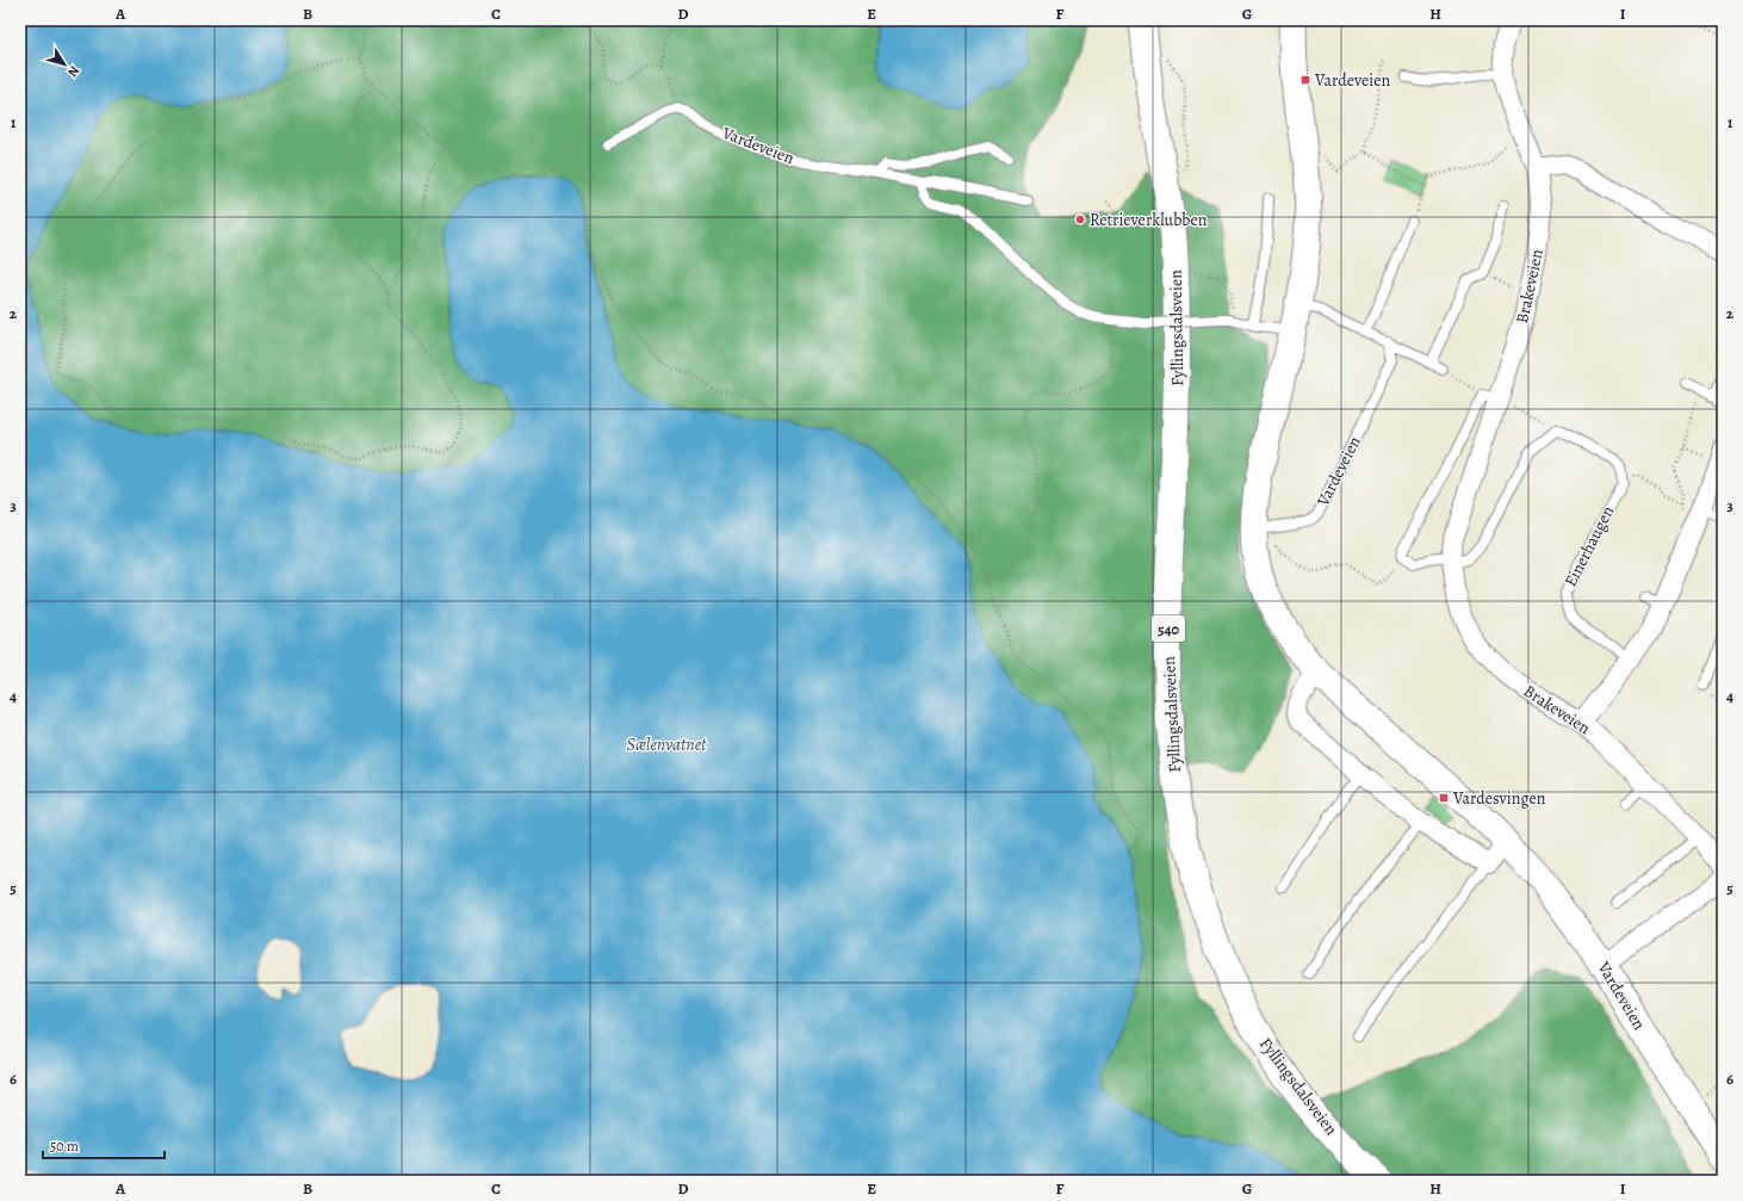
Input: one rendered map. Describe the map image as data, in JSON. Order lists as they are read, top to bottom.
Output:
{
  "streets": {
    "main road": ["Vardeveien", "Fyllingsdalsveien", "540"],
    "street": ["Brakeveien"],
    "lane": ["Einerhaugen"]
  },
  "water": ["Sælenvatnet"],
  "places": {
    "transit": ["Vardeveien", "Vardesvingen"],
    "other": ["Retrieverklubben"]
  },
  "scale_bar": "50 m",
  "north": "bottom right",
  "grid": {
    "columns": [
      "A",
      "B",
      "C",
      "D",
      "E",
      "F",
      "G",
      "H",
      "I"
    ],
    "rows": [
      "1",
      "2",
      "3",
      "4",
      "5",
      "6"
    ]
  }
}
